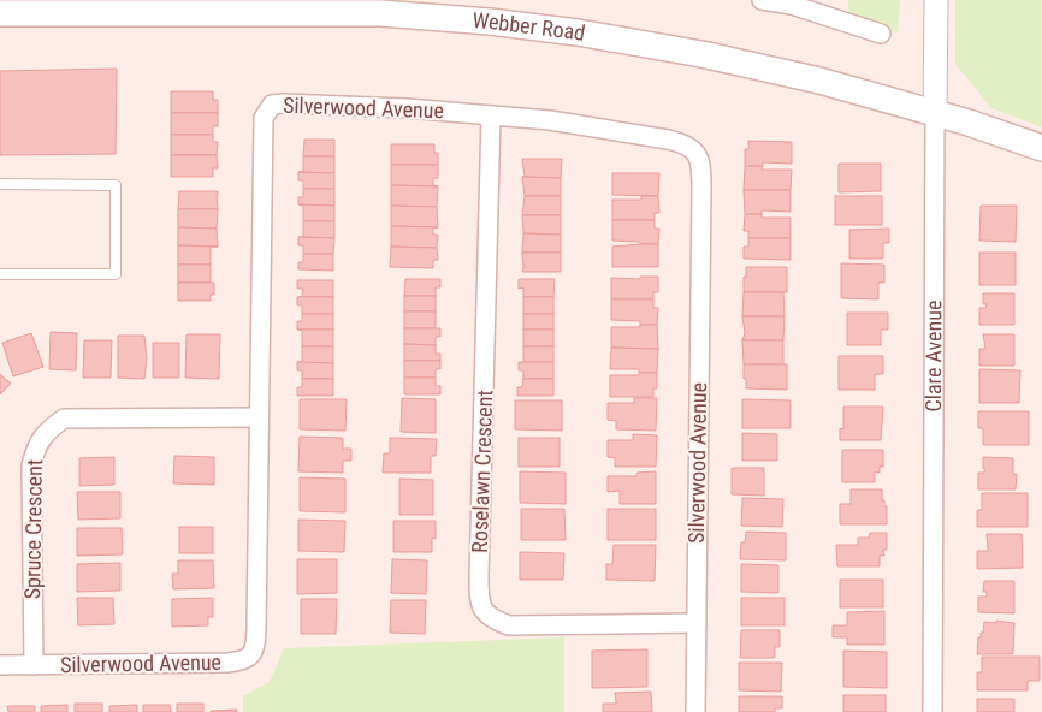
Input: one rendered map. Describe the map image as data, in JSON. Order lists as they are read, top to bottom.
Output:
{
  "streets": {
    "main road": ["Webber Road"],
    "street": [
      "Silverwood Avenue",
      "Clare Avenue",
      "Roselawn Crescent",
      "Spruce Crescent"
    ]
  },
  "crossings": [
    ["Webber Road", "Clare Avenue"],
    ["Silverwood Avenue", "Roselawn Crescent"],
    ["Silverwood Avenue", "Spruce Crescent"]
  ]
}
